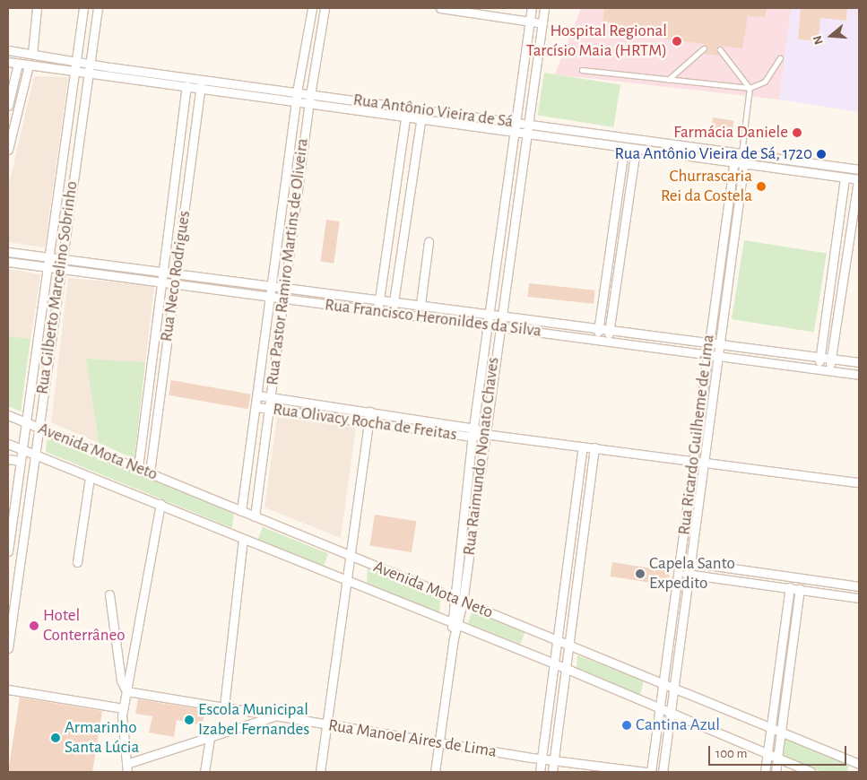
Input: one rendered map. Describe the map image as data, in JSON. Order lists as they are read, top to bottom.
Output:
{
  "streets": {
    "street": [
      "Rua Antônio Vieira de Sá",
      "Rua Pastor Ramiro Martins de Oliveira",
      "Rua Neco Rodrigues",
      "Rua Gilberto Marcelino Sobrinho",
      "Rua Francisco Heronildes da Silva",
      "Rua Olivacy Rocha de Freitas",
      "Rua Ricardo Guilheme de Lima",
      "Avenida Mota Neto",
      "Rua Raimundo Nonato Chaves",
      "Rua Manoel Aires de Lima"
    ]
  },
  "crossings": [
    ["Rua Antônio Vieira de Sá", "Rua Pastor Ramiro Martins de Oliveira"],
    ["Rua Antônio Vieira de Sá", "Rua Neco Rodrigues"],
    ["Rua Antônio Vieira de Sá", "Rua Gilberto Marcelino Sobrinho"],
    ["Rua Antônio Vieira de Sá", "Rua Ricardo Guilheme de Lima"],
    ["Rua Antônio Vieira de Sá", "Rua Raimundo Nonato Chaves"],
    ["Rua Pastor Ramiro Martins de Oliveira", "Rua Francisco Heronildes da Silva"],
    ["Rua Pastor Ramiro Martins de Oliveira", "Rua Olivacy Rocha de Freitas"],
    ["Rua Pastor Ramiro Martins de Oliveira", "Avenida Mota Neto"],
    ["Rua Neco Rodrigues", "Rua Francisco Heronildes da Silva"],
    ["Rua Neco Rodrigues", "Avenida Mota Neto"],
    ["Rua Gilberto Marcelino Sobrinho", "Rua Francisco Heronildes da Silva"],
    ["Rua Gilberto Marcelino Sobrinho", "Avenida Mota Neto"],
    ["Rua Francisco Heronildes da Silva", "Rua Ricardo Guilheme de Lima"],
    ["Rua Francisco Heronildes da Silva", "Rua Raimundo Nonato Chaves"],
    ["Rua Olivacy Rocha de Freitas", "Rua Raimundo Nonato Chaves"],
    ["Rua Ricardo Guilheme de Lima", "Avenida Mota Neto"],
    ["Avenida Mota Neto", "Rua Raimundo Nonato Chaves"],
    ["Rua Raimundo Nonato Chaves", "Rua Manoel Aires de Lima"]
  ],
  "places": [
    "Hospital Regional Tarcísio Maia (HRTM)",
    "Farmácia Daniele",
    "Rua Antônio Vieira de Sá, 1720",
    "Churrascaria Rei da Costela",
    "Capela Santo Expedito",
    "Hotel Conterrâneo",
    "Escola Municipal Izabel Fernandes",
    "Cantina Azul",
    "Armarinho Santa Lúcia"
  ],
  "scale_bar": "100 m",
  "north": "left"
}
